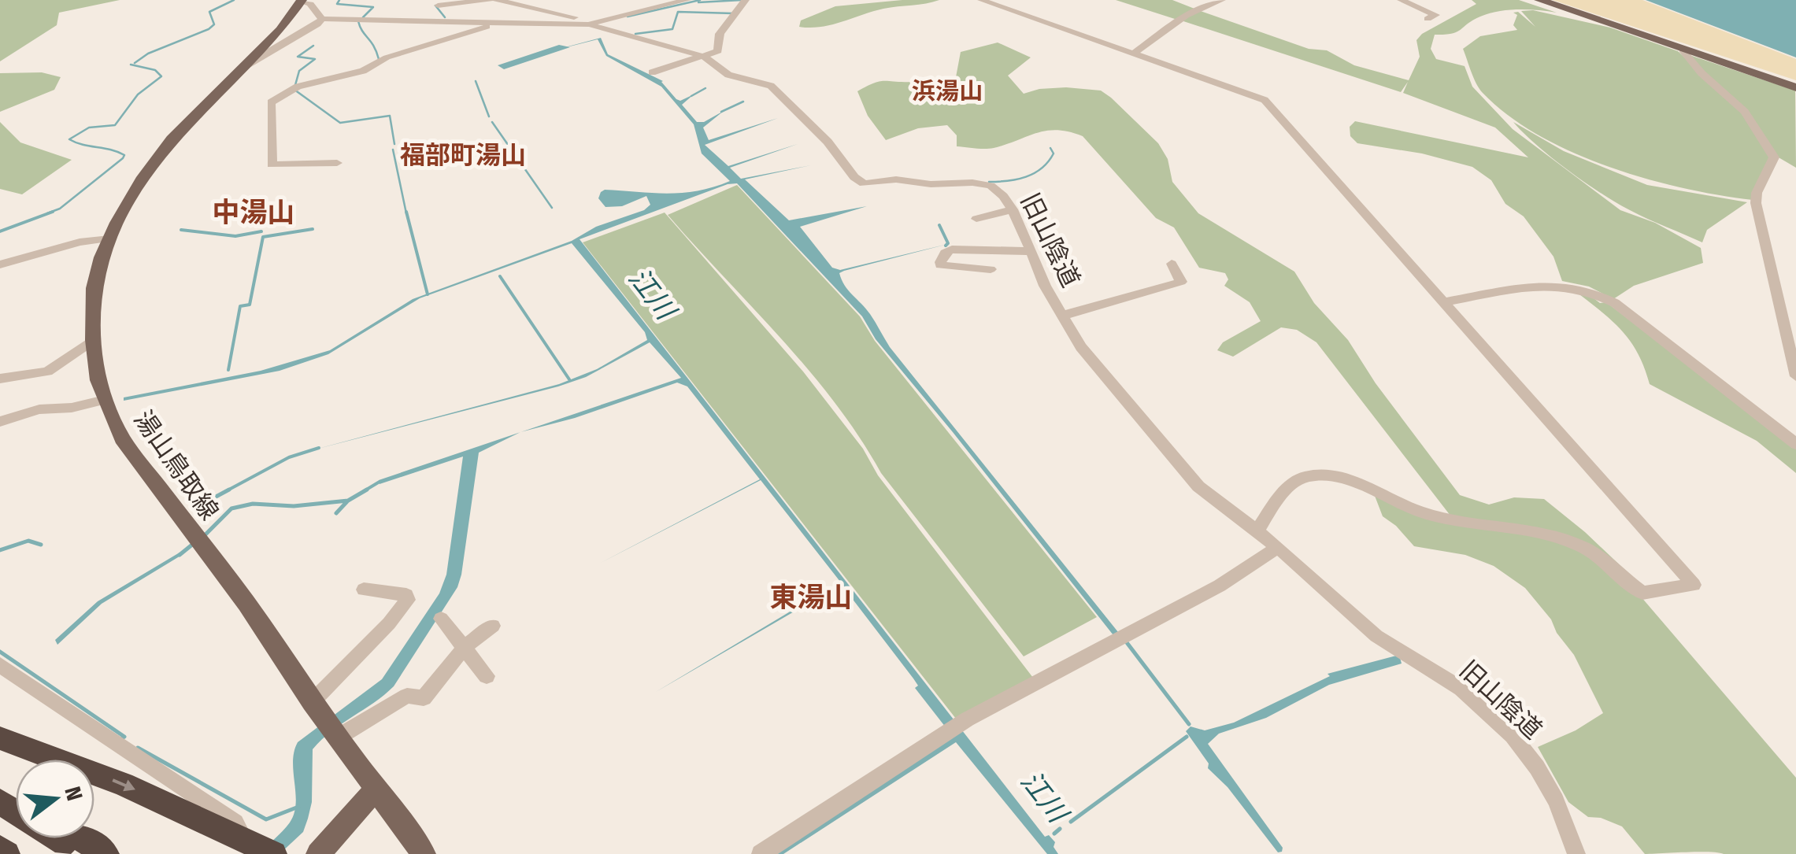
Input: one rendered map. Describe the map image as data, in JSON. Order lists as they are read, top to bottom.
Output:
{
  "streets": {
    "main road": ["湯山鳥取線"],
    "street": ["旧山陰道"]
  },
  "districts": [
    "浜湯山",
    "福部町湯山",
    "中湯山",
    "東湯山"
  ],
  "water": ["江川"],
  "north": "right"
}
